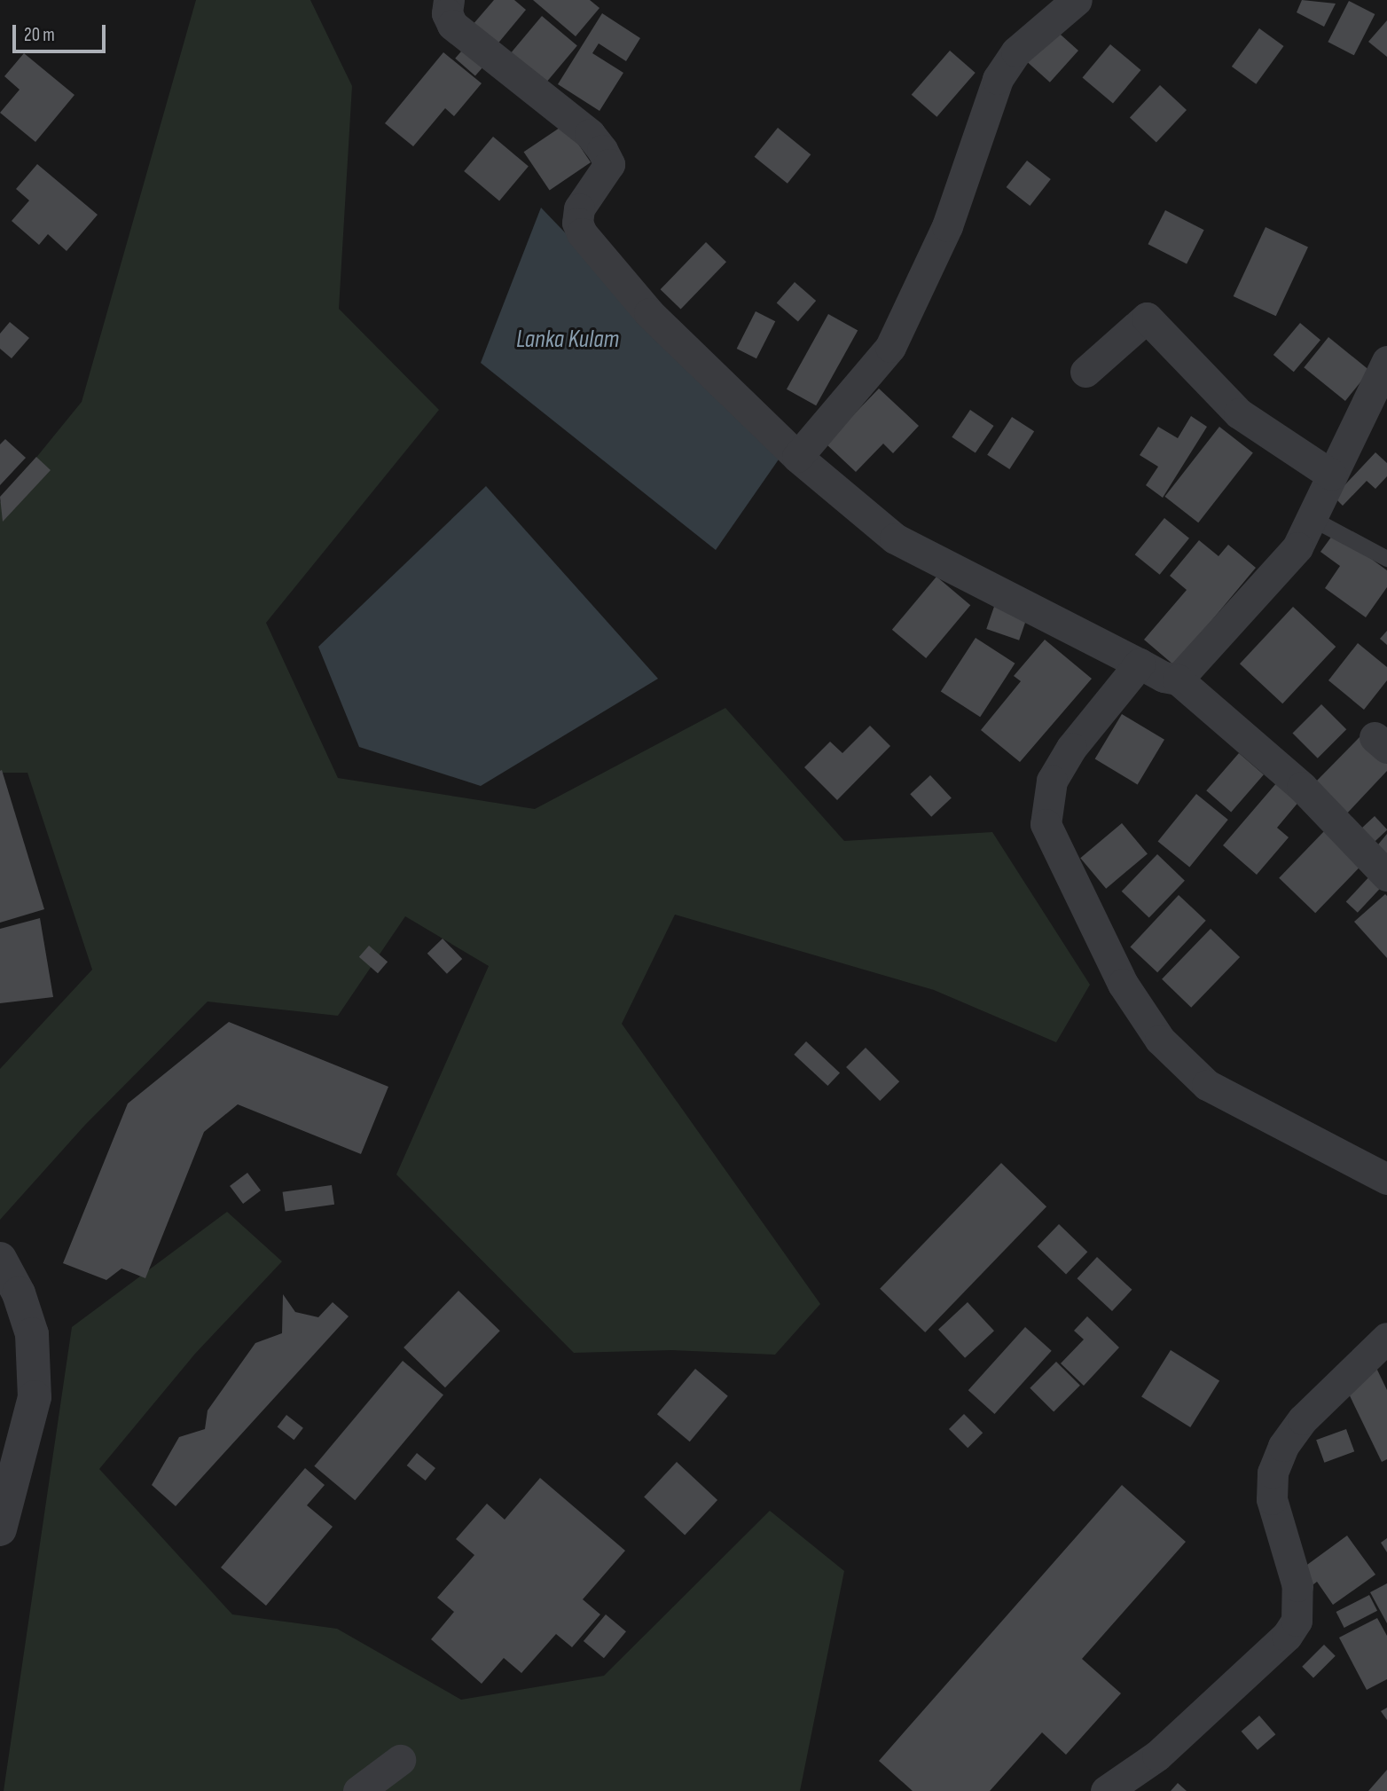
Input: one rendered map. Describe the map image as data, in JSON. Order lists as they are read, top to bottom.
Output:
{
  "water": ["Lanka Kulam"],
  "scale_bar": "20 m"
}
